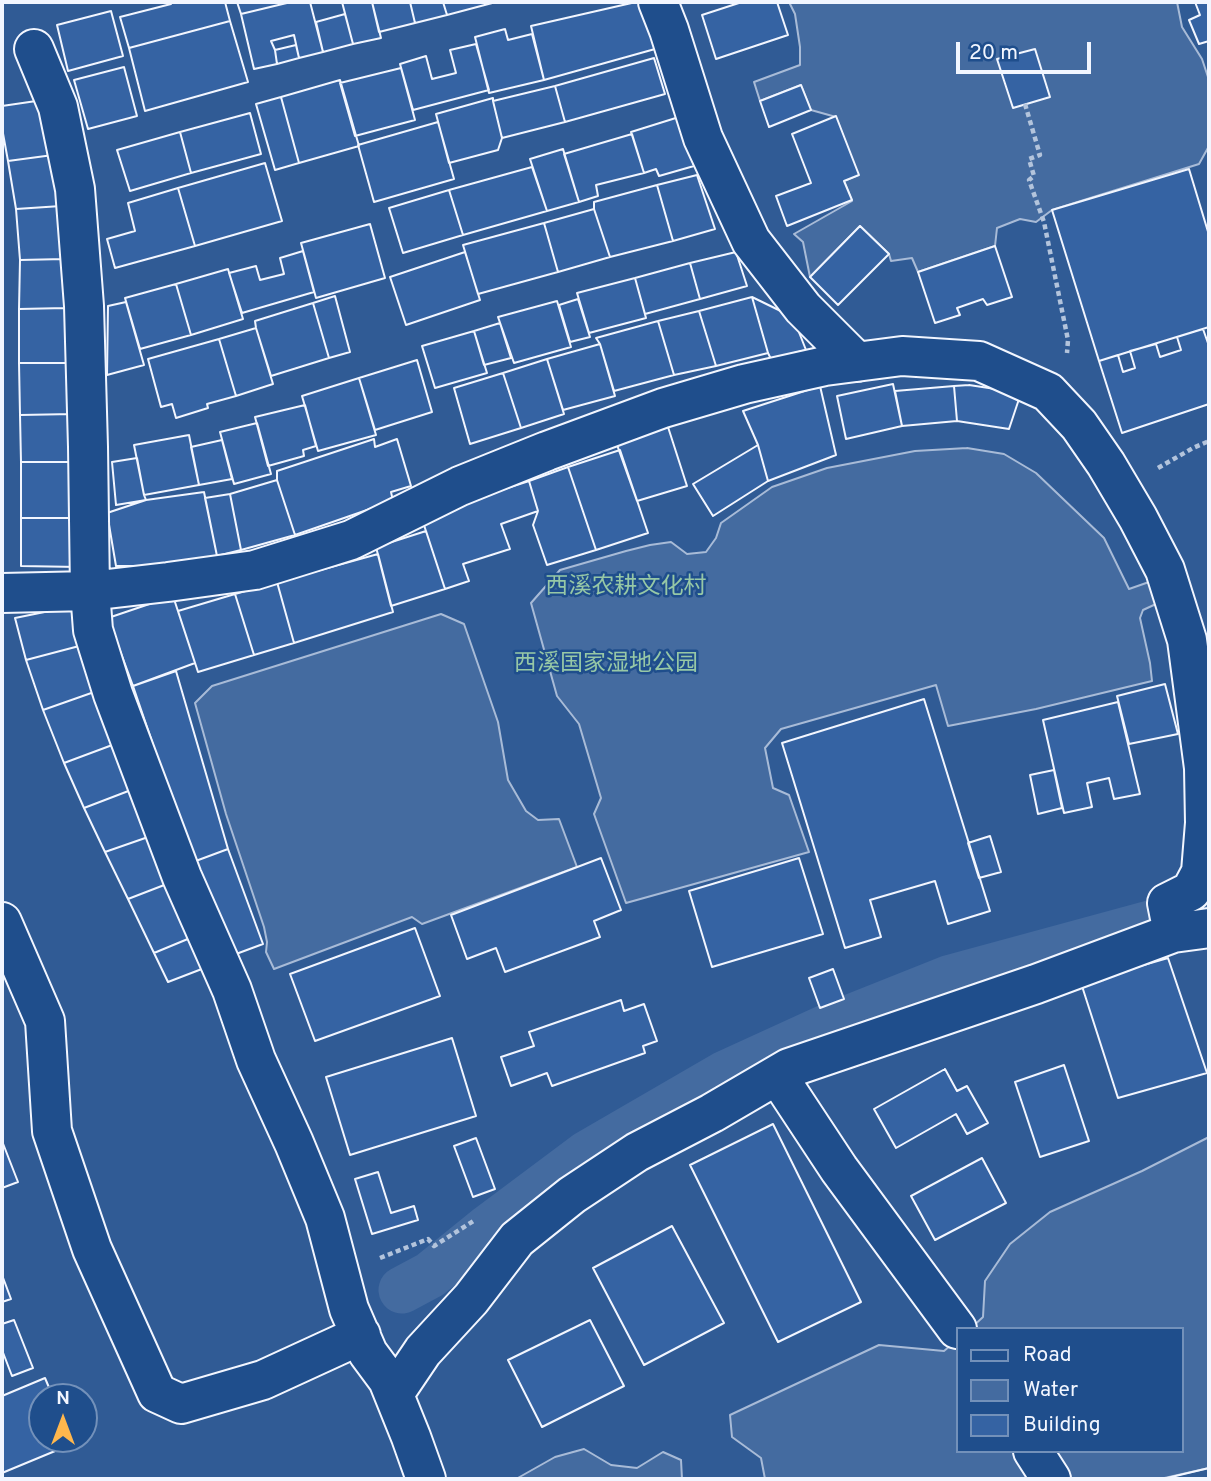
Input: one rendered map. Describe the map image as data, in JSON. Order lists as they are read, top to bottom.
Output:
{
  "parks": ["西溪农耕文化村", "西溪国家湿地公园"],
  "legend": ["Road", "Water", "Building"],
  "scale_bar": "20 m",
  "north": "top"
}
